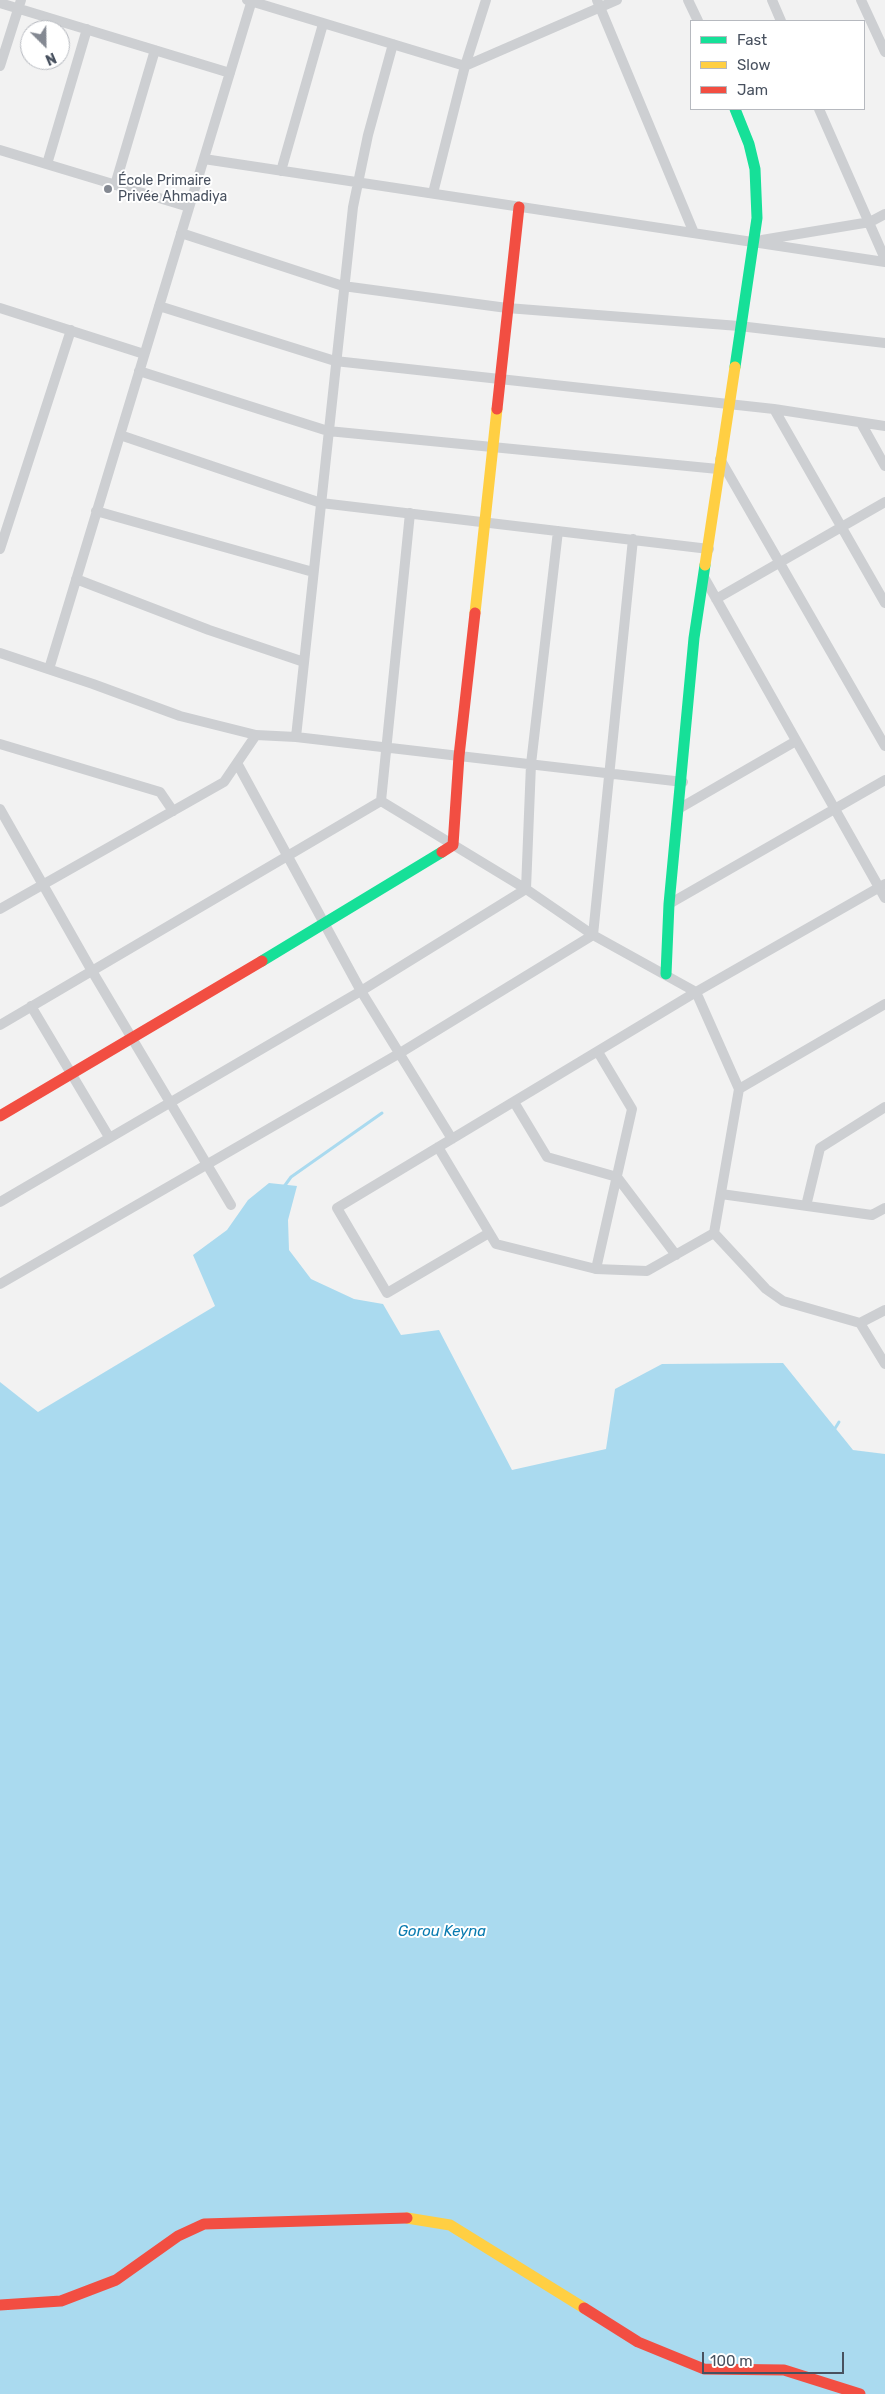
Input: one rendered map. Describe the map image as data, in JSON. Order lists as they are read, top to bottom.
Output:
{
  "water": ["Gorou Keyna"],
  "places": ["École Primaire Privée Ahmadiya"],
  "legend": ["Fast", "Slow", "Jam"],
  "scale_bar": "100 m",
  "north": "bottom right"
}
